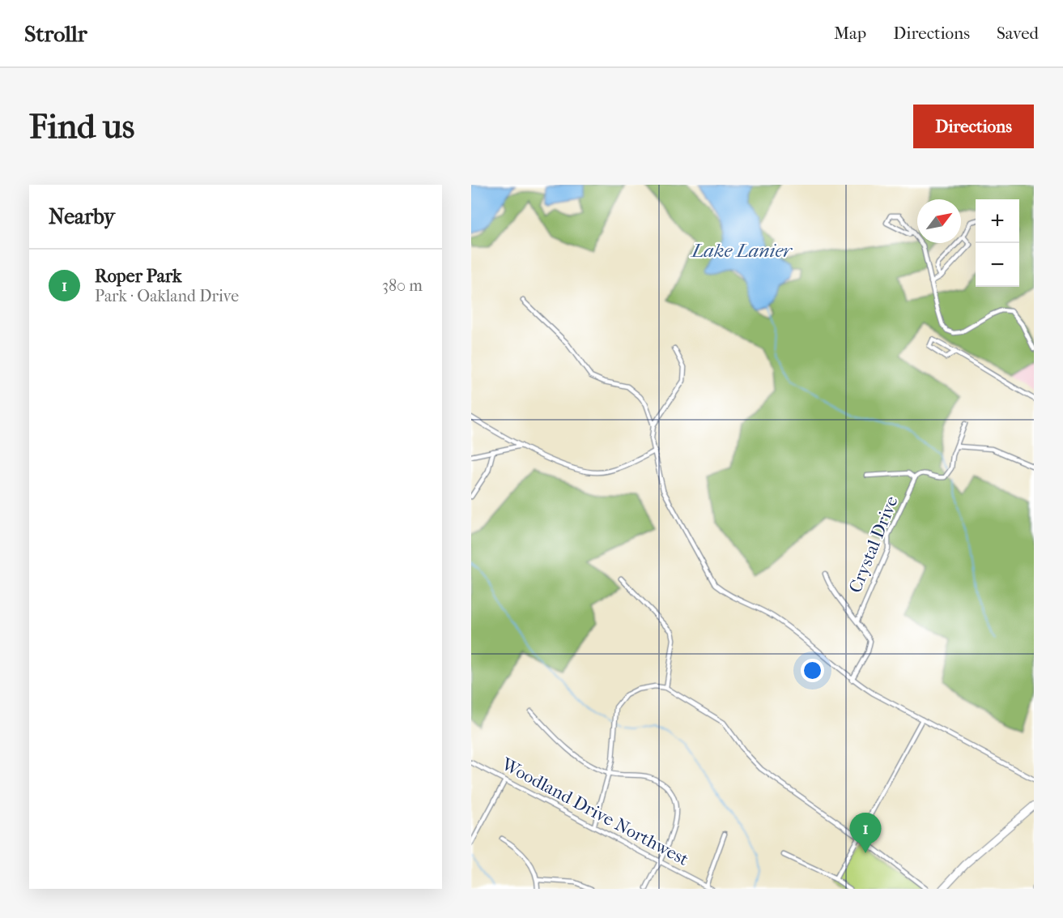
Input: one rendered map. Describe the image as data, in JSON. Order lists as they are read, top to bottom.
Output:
{
  "streets": {
    "street": ["Crystal Drive", "Woodland Drive Northwest"]
  },
  "water": ["Lake Lanier"],
  "north": "top right",
  "page": {
    "header": "Strollr",
    "nav": ["Map", "Directions", "Saved"],
    "buttons": "Directions",
    "title": "Find us",
    "heading": "Nearby",
    "map_buttons": ["+", "−"],
    "list": [
      {
        "mark": "1",
        "name": "Roper Park",
        "note": "Park · Oakland Drive",
        "value": "380 m"
      }
    ],
    "pins": "1"
  }
}
